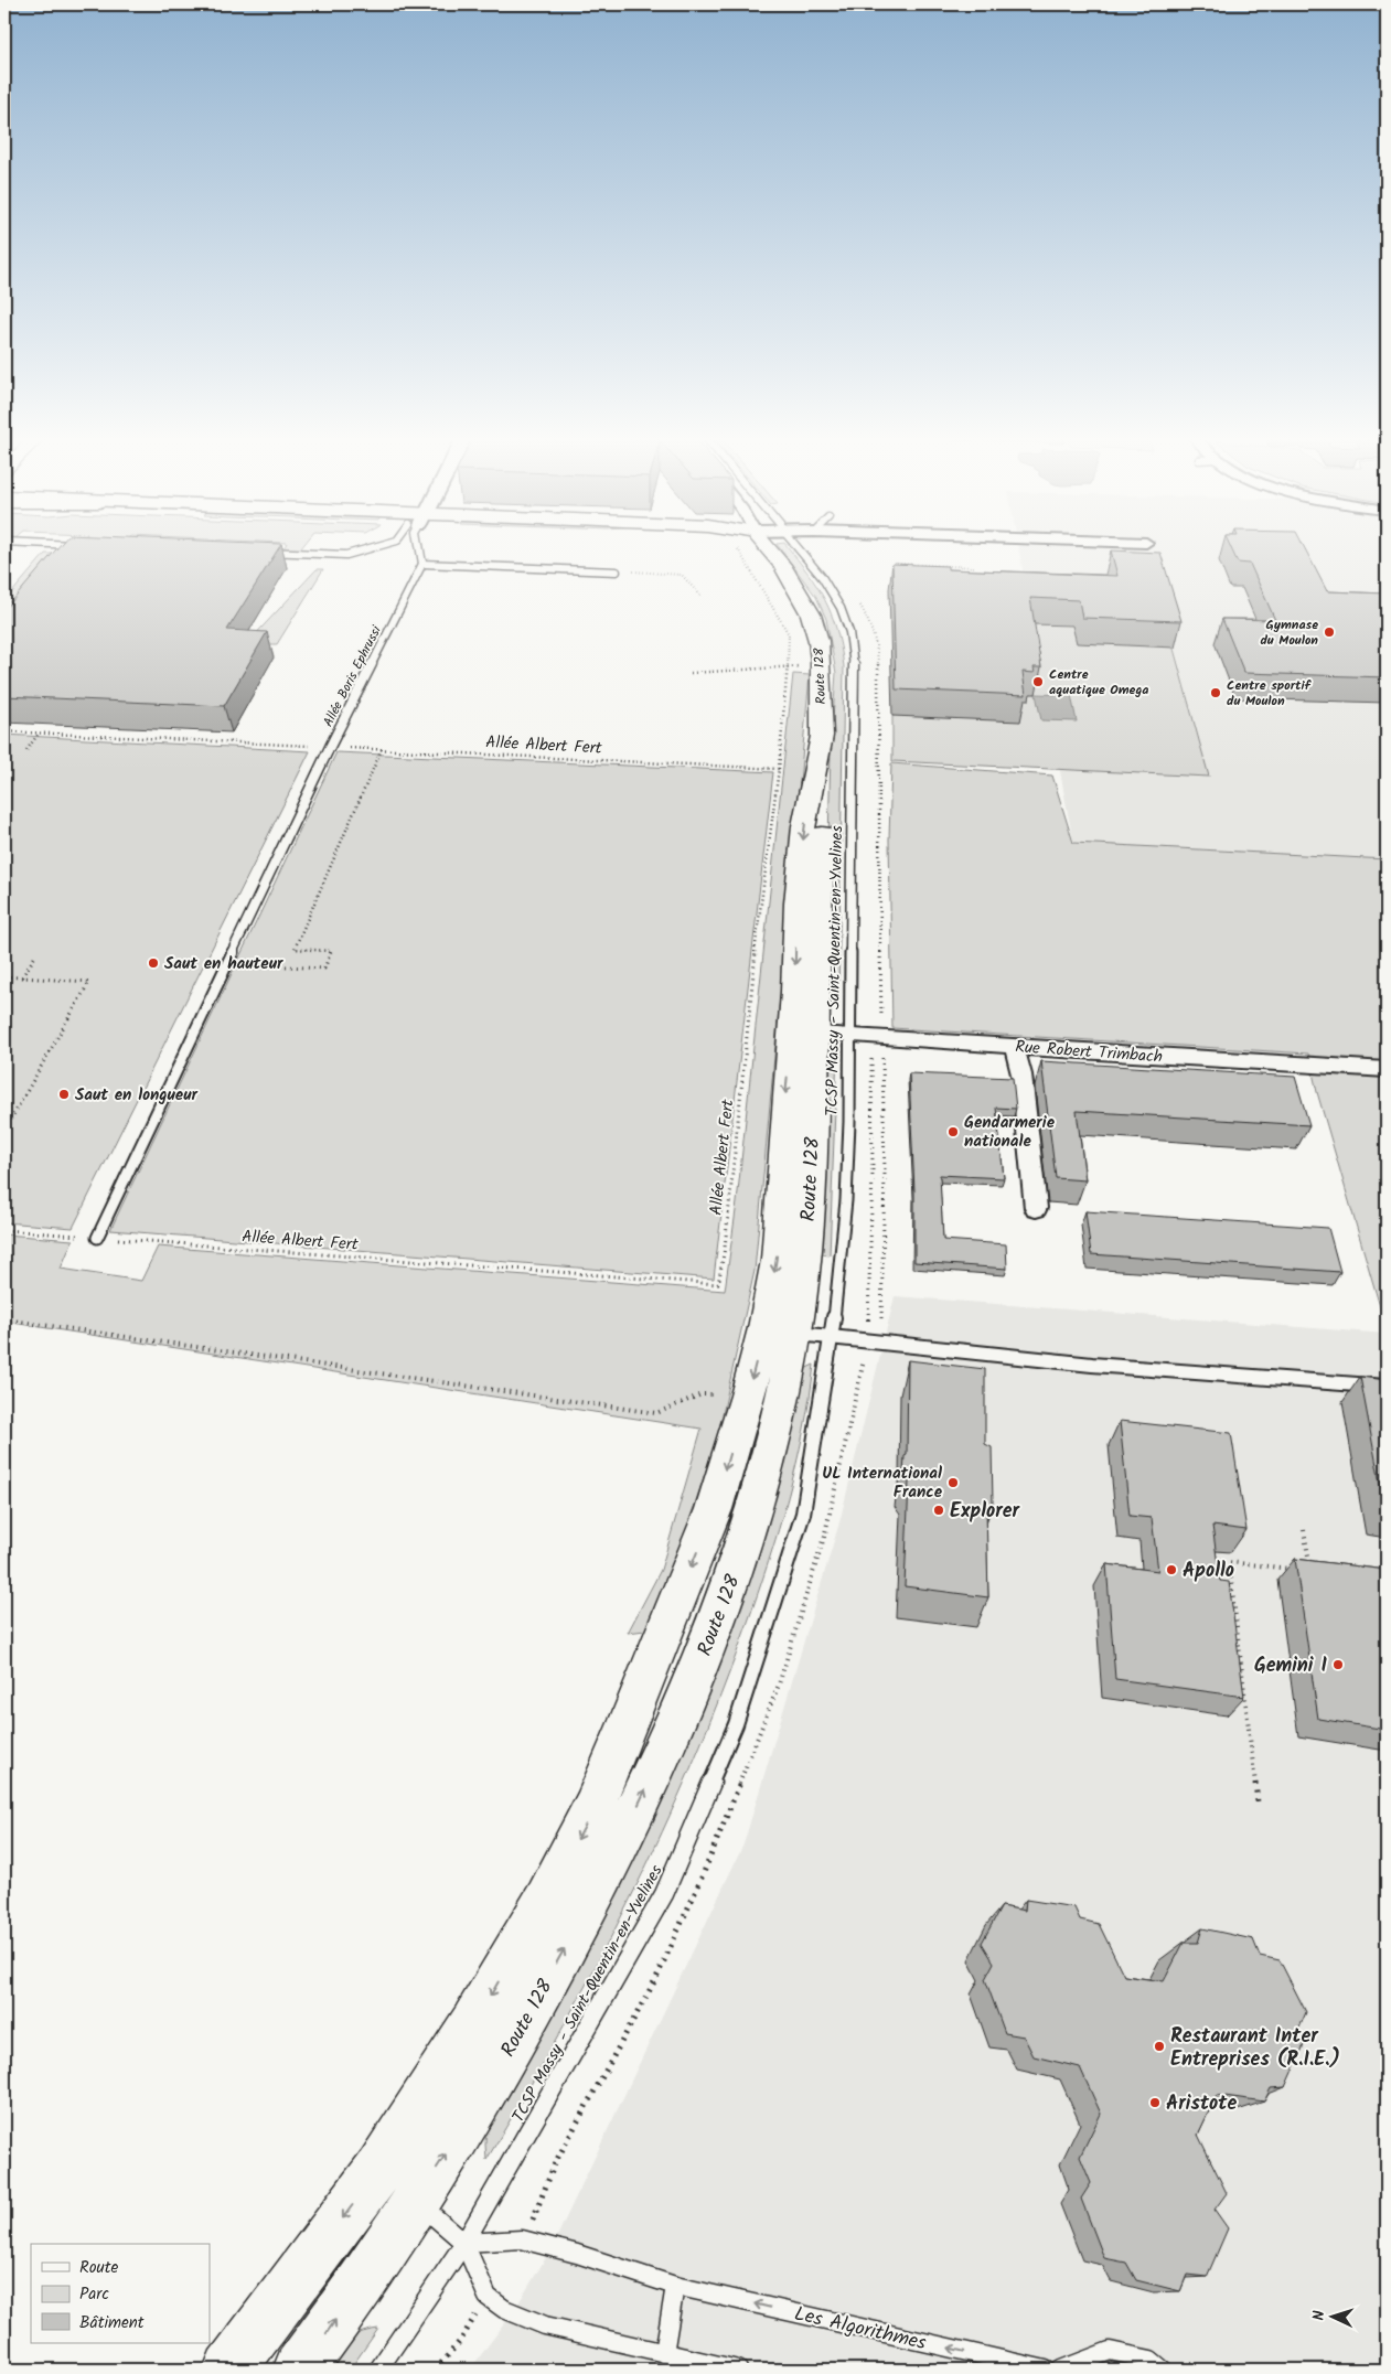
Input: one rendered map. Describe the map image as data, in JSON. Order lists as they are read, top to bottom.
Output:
{
  "streets": {
    "main road": ["Route 128"],
    "street": ["Rue Robert Trimbach"],
    "lane": ["Allée Boris Ephrussi", "TCSP Massy - Saint-Quentin-en-Yvelines", "Les Algorithmes"],
    "path": ["Allée Albert Fert"]
  },
  "crossings": [
    ["Allée Boris Ephrussi", "Allée Albert Fert"],
    ["Route 128", "TCSP Massy - Saint-Quentin-en-Yvelines"],
    ["Route 128", "Rue Robert Trimbach"],
    ["TCSP Massy - Saint-Quentin-en-Yvelines", "Rue Robert Trimbach"],
    ["TCSP Massy - Saint-Quentin-en-Yvelines", "Les Algorithmes"]
  ],
  "one_way": ["Les Algorithmes"],
  "places": [
    "Gymnase du Moulon",
    "Centre aquatique Omega",
    "Centre sportif du Moulon",
    "Saut en hauteur",
    "Saut en longueur",
    "Gendarmerie nationale",
    "UL International France",
    "Explorer",
    "Apollo",
    "Gemini I",
    "Restaurant Inter Entreprises (R.I.E.)",
    "Aristote"
  ],
  "legend": ["Route", "Parc", "Bâtiment"],
  "north": "left"
}
